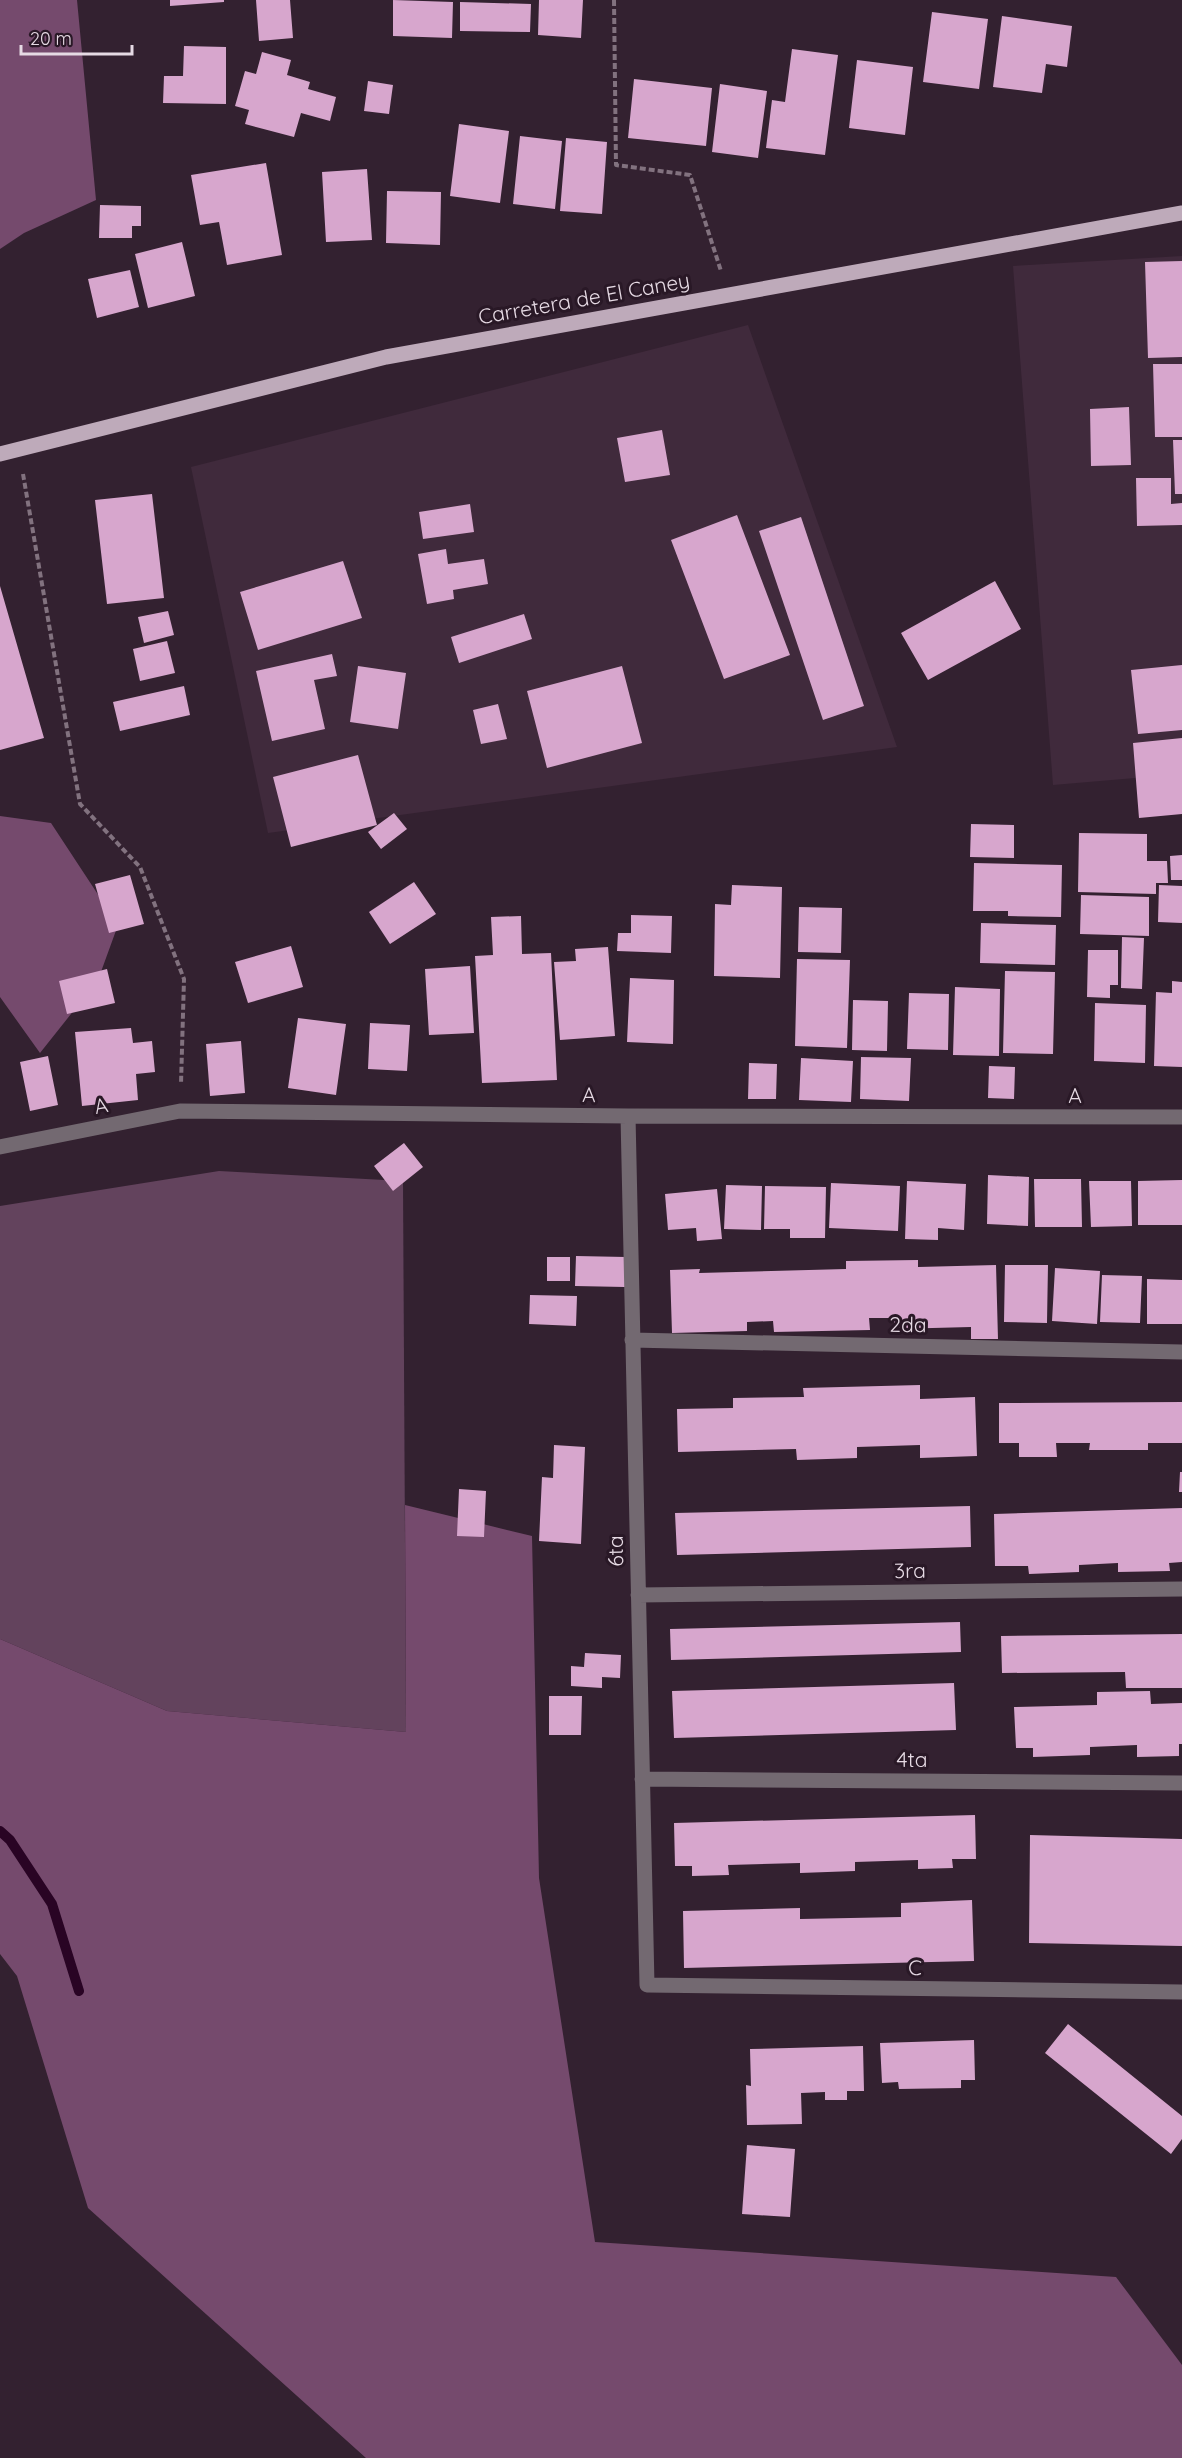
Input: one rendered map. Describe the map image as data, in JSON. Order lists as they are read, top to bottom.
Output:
{
  "streets": {
    "main road": ["Carretera de El Caney"],
    "street": [
      "A",
      "2da",
      "6ta",
      "3ra",
      "4ta",
      "C"
    ]
  },
  "crossings": [
    ["A", "6ta"],
    ["2da", "6ta"],
    ["6ta", "3ra"],
    ["6ta", "4ta"],
    ["6ta", "C"]
  ],
  "scale_bar": "20 m"
}
